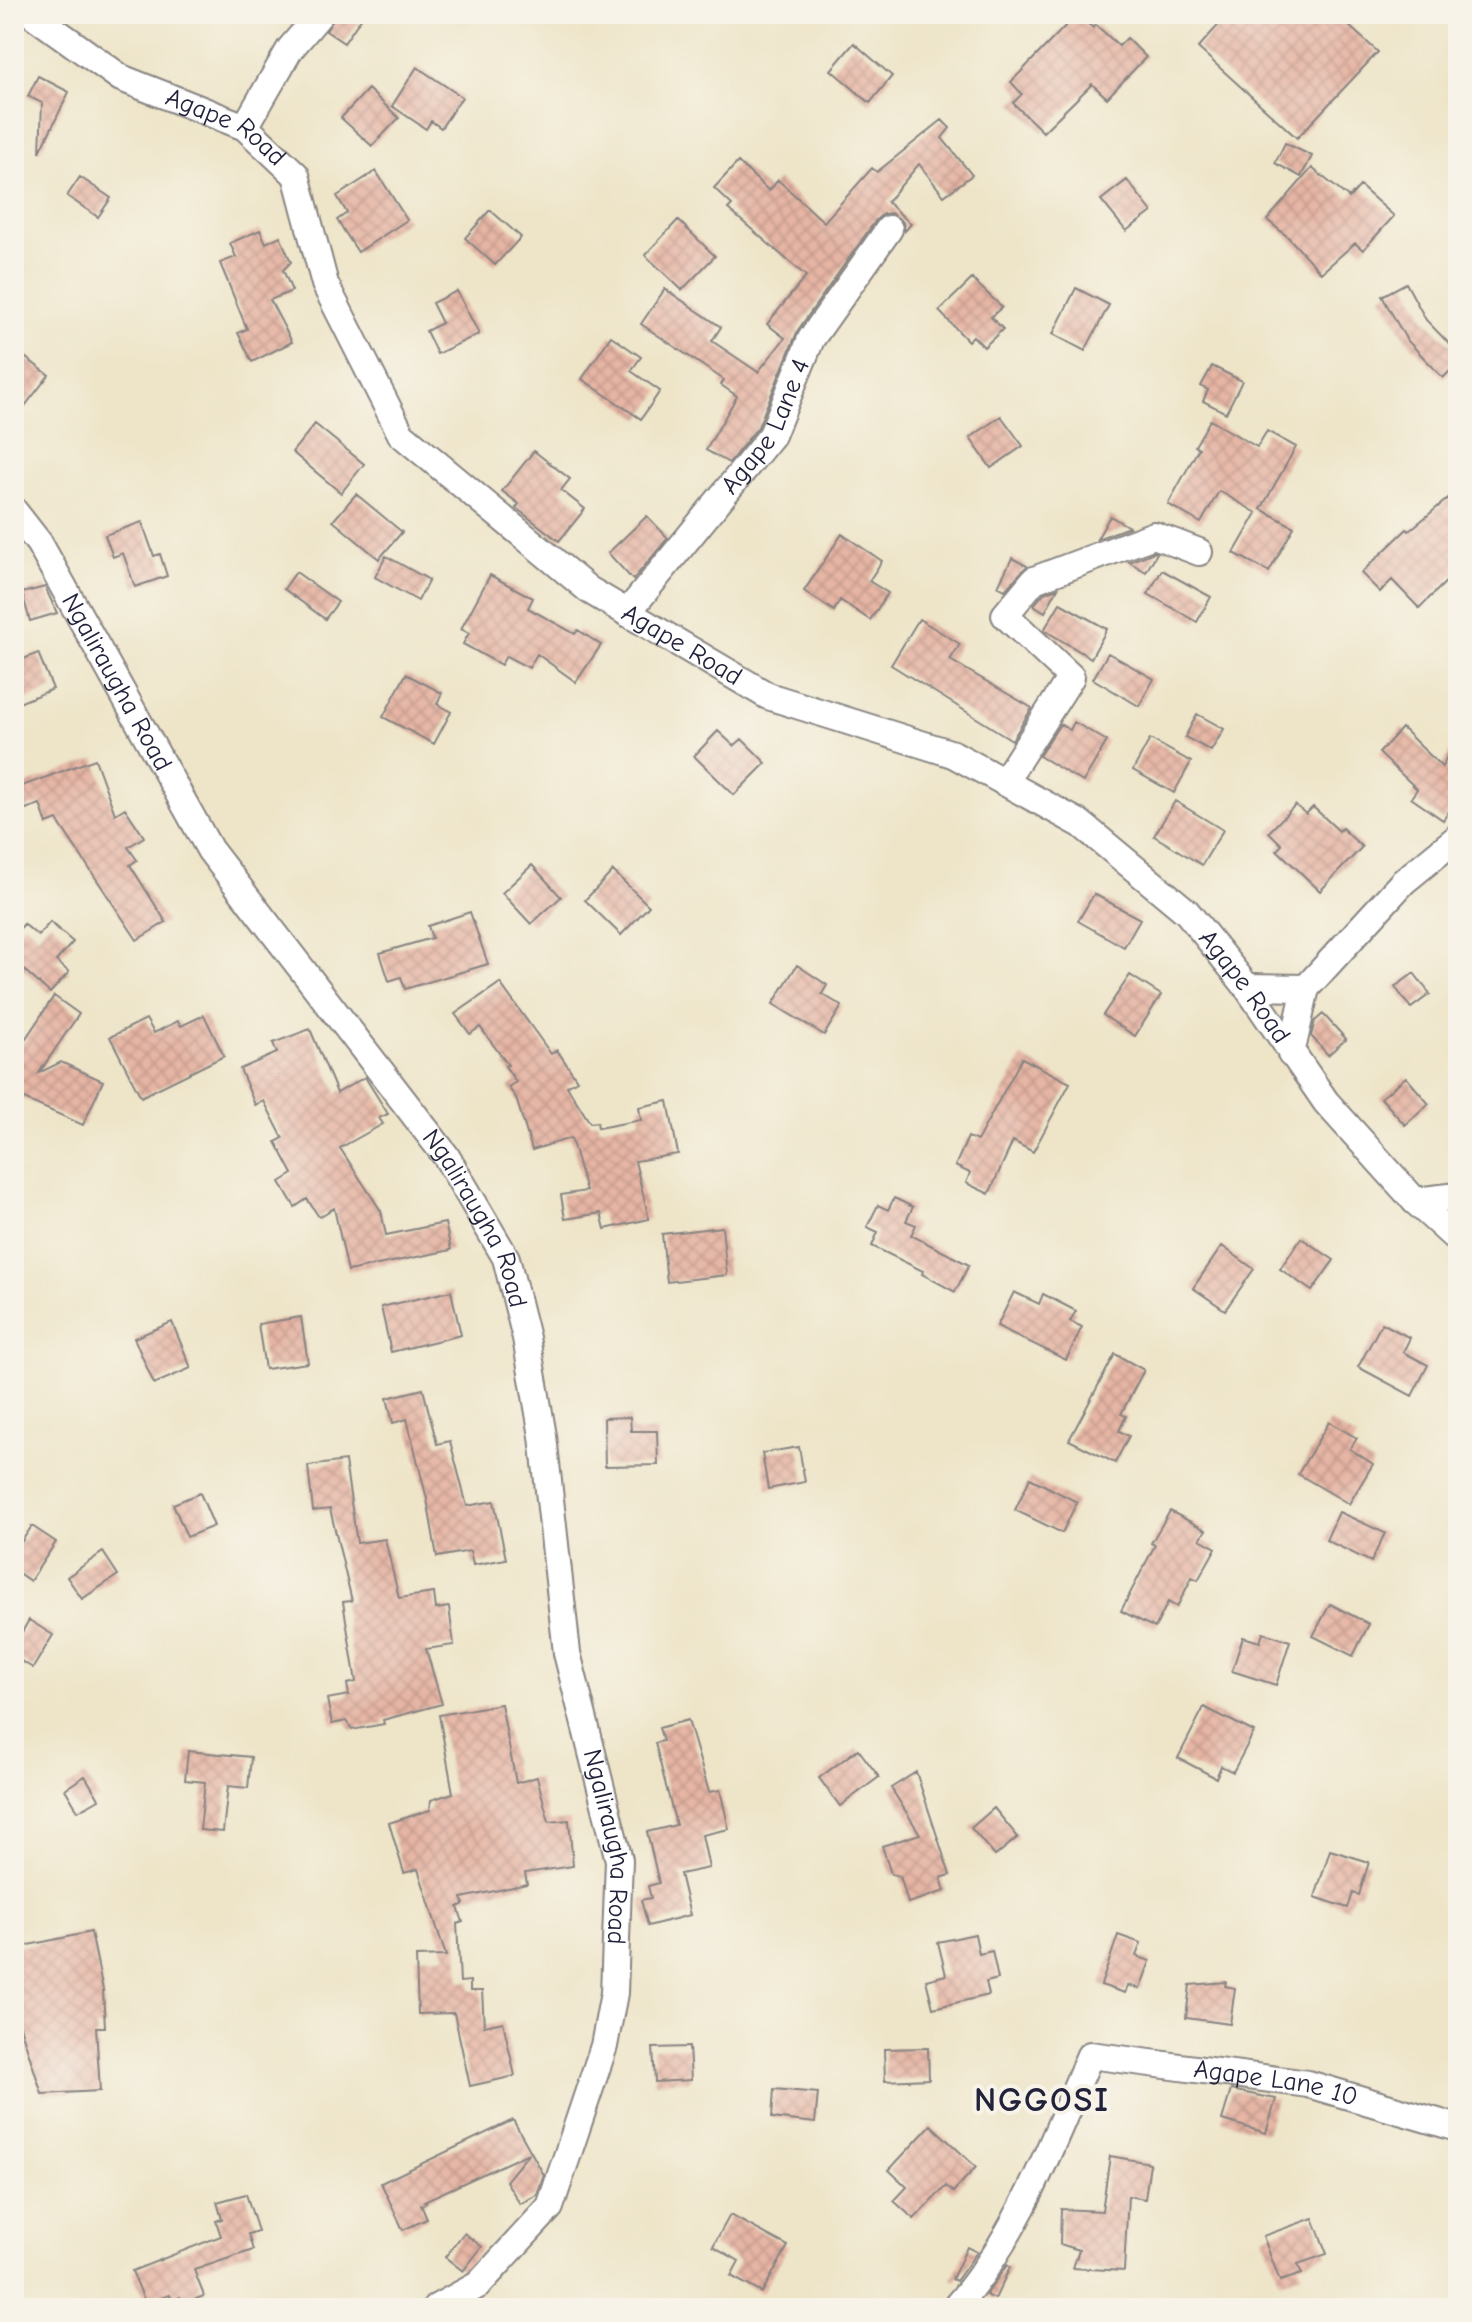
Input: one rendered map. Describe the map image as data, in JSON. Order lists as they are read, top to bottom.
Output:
{
  "streets": {
    "street": [
      "Agape Road",
      "Agape Lane 4",
      "Ngaliraugha Road",
      "Agape Lane 10"
    ]
  },
  "crossings": [
    ["Agape Road", "Agape Lane 4"]
  ],
  "districts": ["NGGOSI"]
}
